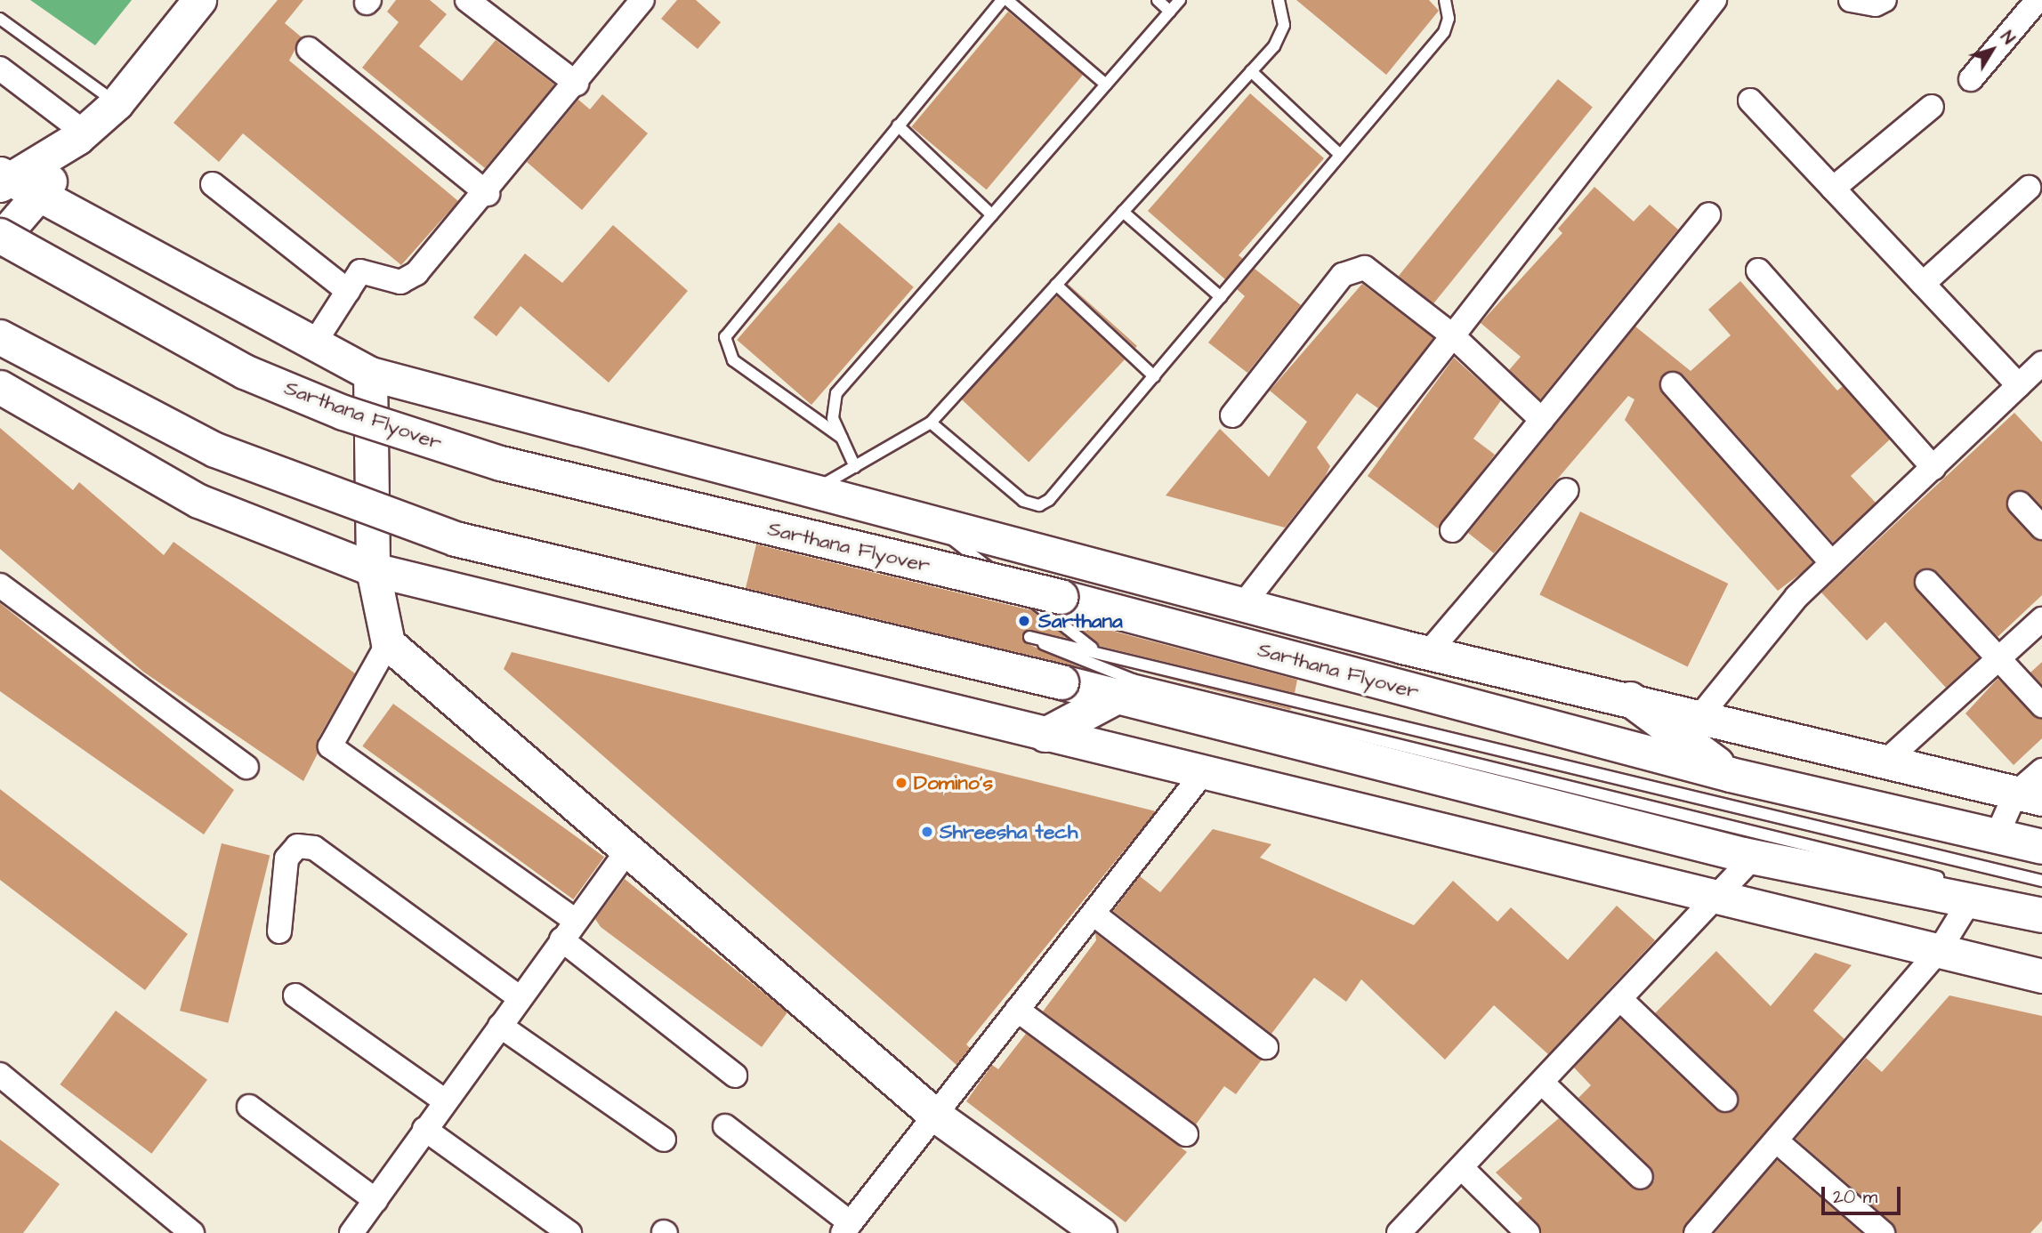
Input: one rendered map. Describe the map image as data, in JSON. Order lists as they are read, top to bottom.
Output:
{
  "streets": {
    "main road": ["Sarthana Flyover"]
  },
  "places": ["Sarthana", "Domino's", "Shreesha tech"],
  "scale_bar": "20 m",
  "north": "top right"
}
